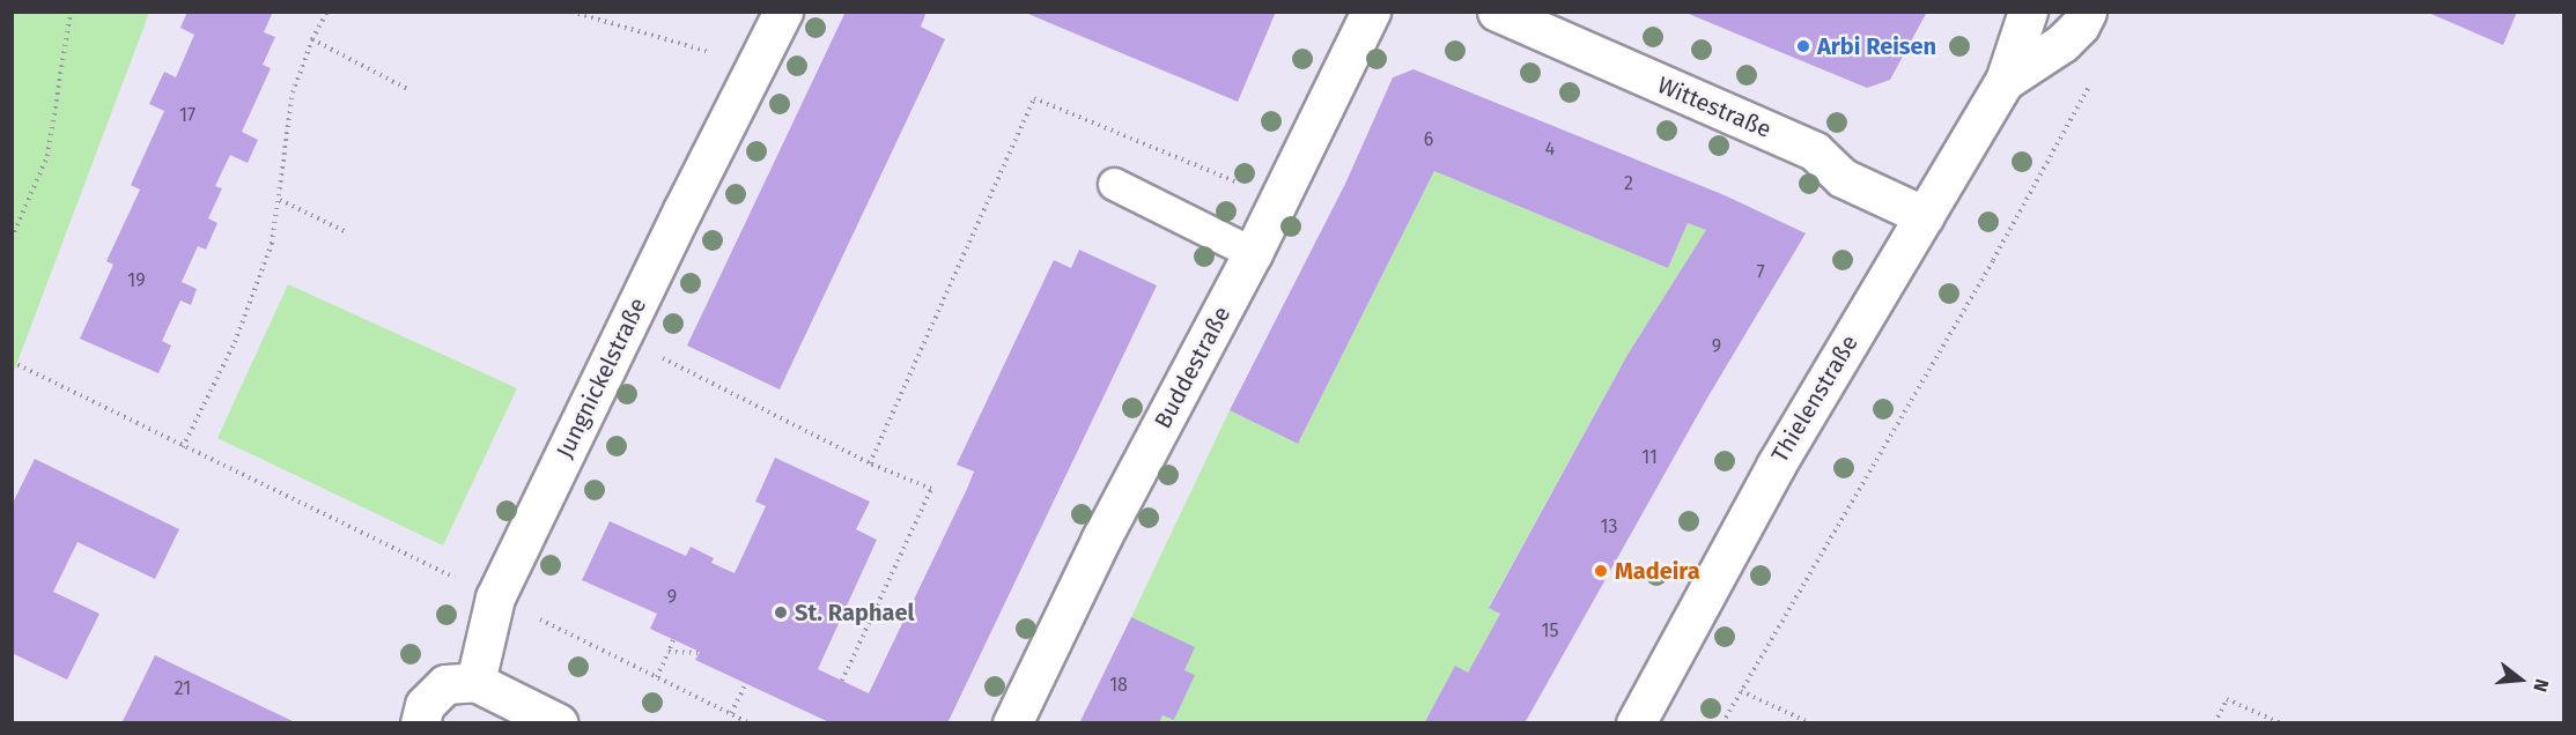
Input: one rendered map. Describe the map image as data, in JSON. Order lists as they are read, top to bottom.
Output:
{
  "streets": {
    "street": [
      "Wittestraße",
      "Buddestraße",
      "Jungnickelstraße",
      "Thielenstraße"
    ]
  },
  "crossings": [
    ["Wittestraße", "Thielenstraße"]
  ],
  "places": ["Arbi Reisen", "Madeira", "St. Raphael"],
  "house_numbers": [
    "17",
    "6",
    "4",
    "2",
    "7",
    "19",
    "9",
    "11",
    "13",
    "9",
    "15",
    "18",
    "21"
  ],
  "north": "right"
}
